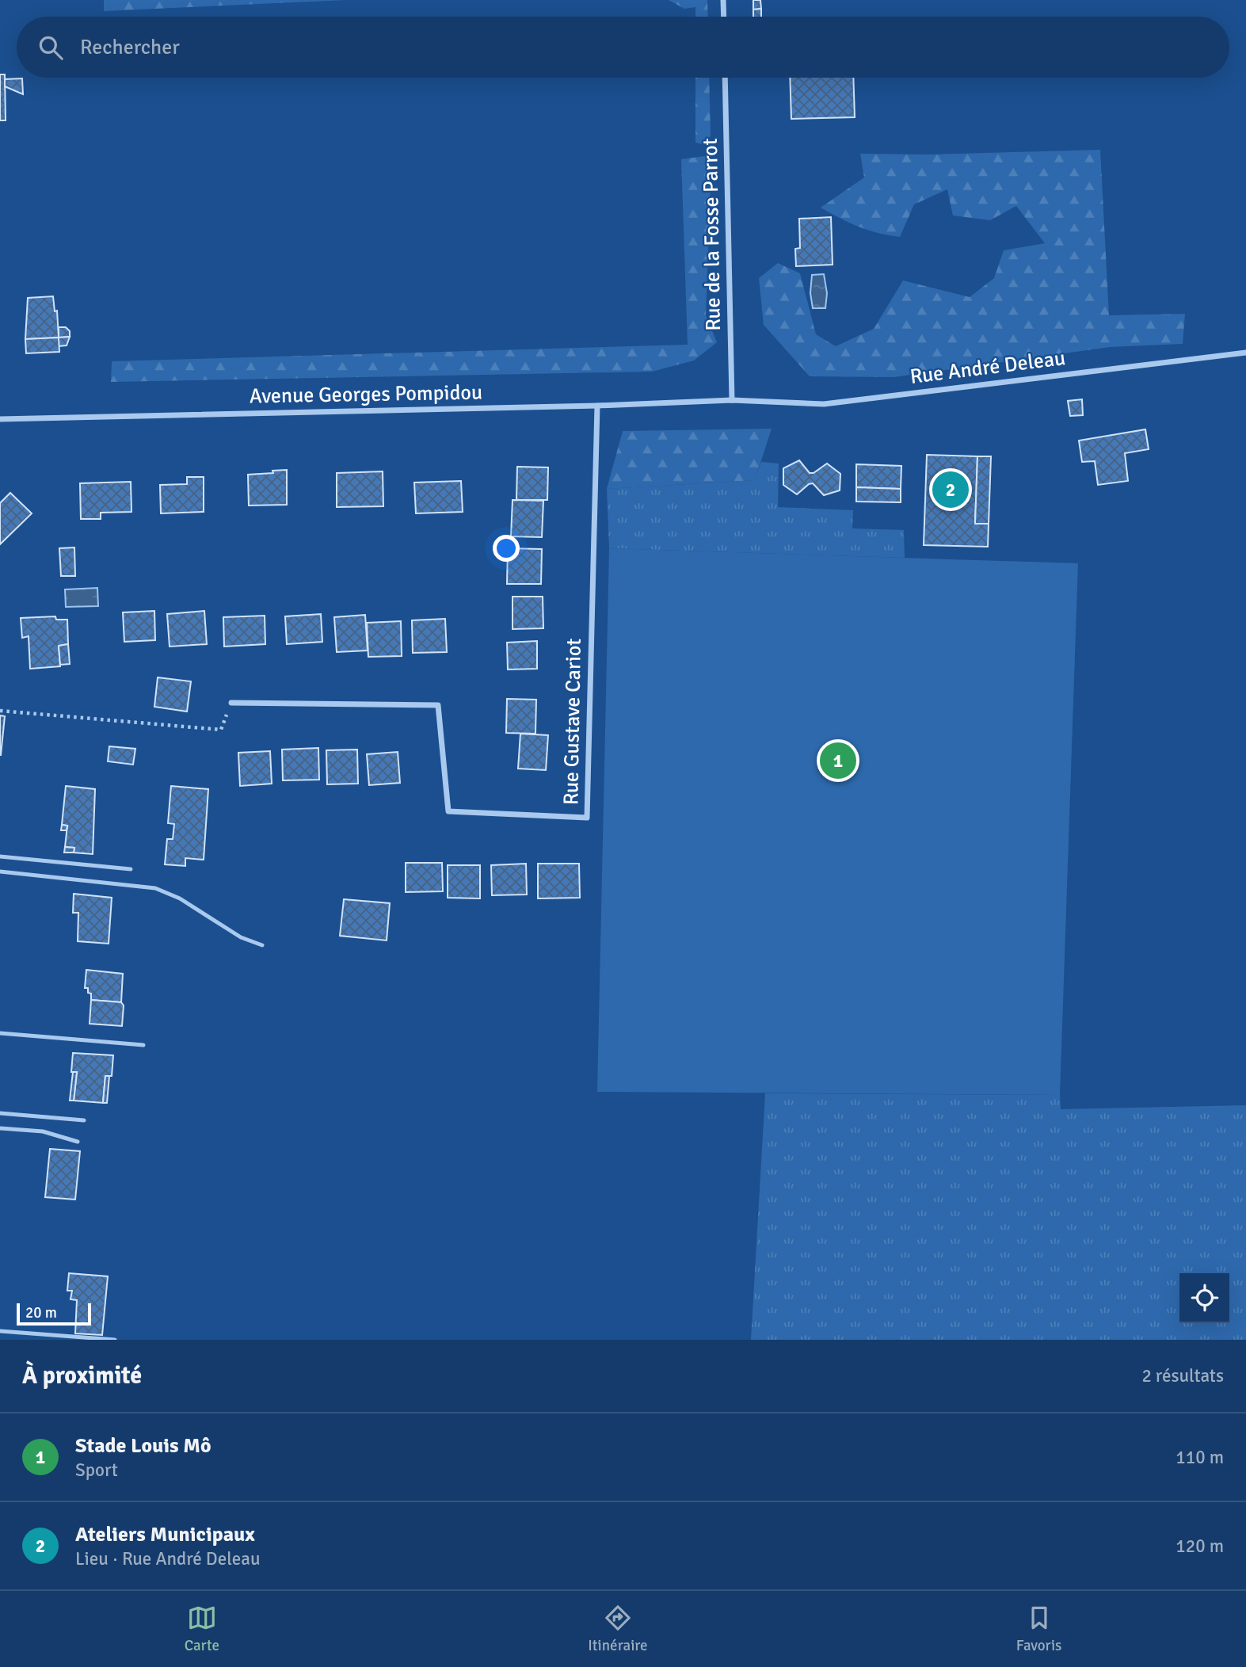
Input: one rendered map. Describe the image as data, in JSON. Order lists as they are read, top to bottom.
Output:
{
  "streets": {
    "street": [
      "Rue de la Fosse Parrot",
      "Rue André Deleau",
      "Avenue Georges Pompidou",
      "Rue Gustave Cariot"
    ]
  },
  "crossings": [
    ["Rue de la Fosse Parrot", "Rue André Deleau"],
    ["Rue de la Fosse Parrot", "Avenue Georges Pompidou"],
    ["Rue André Deleau", "Avenue Georges Pompidou"],
    ["Avenue Georges Pompidou", "Rue Gustave Cariot"]
  ],
  "scale_bar": "20 m",
  "page": {
    "search": "Rechercher",
    "pins": ["2", "1"],
    "scale": "20 m",
    "heading": ["À proximité", "2 résultats"],
    "list": [
      {
        "mark": "1",
        "name": "Stade Louis Mô",
        "note": "Sport",
        "value": "110 m"
      },
      {
        "mark": "2",
        "name": "Ateliers Municipaux",
        "note": "Lieu · Rue André Deleau",
        "value": "120 m"
      }
    ],
    "nav": ["Carte", "Itinéraire", "Favoris"]
  }
}
